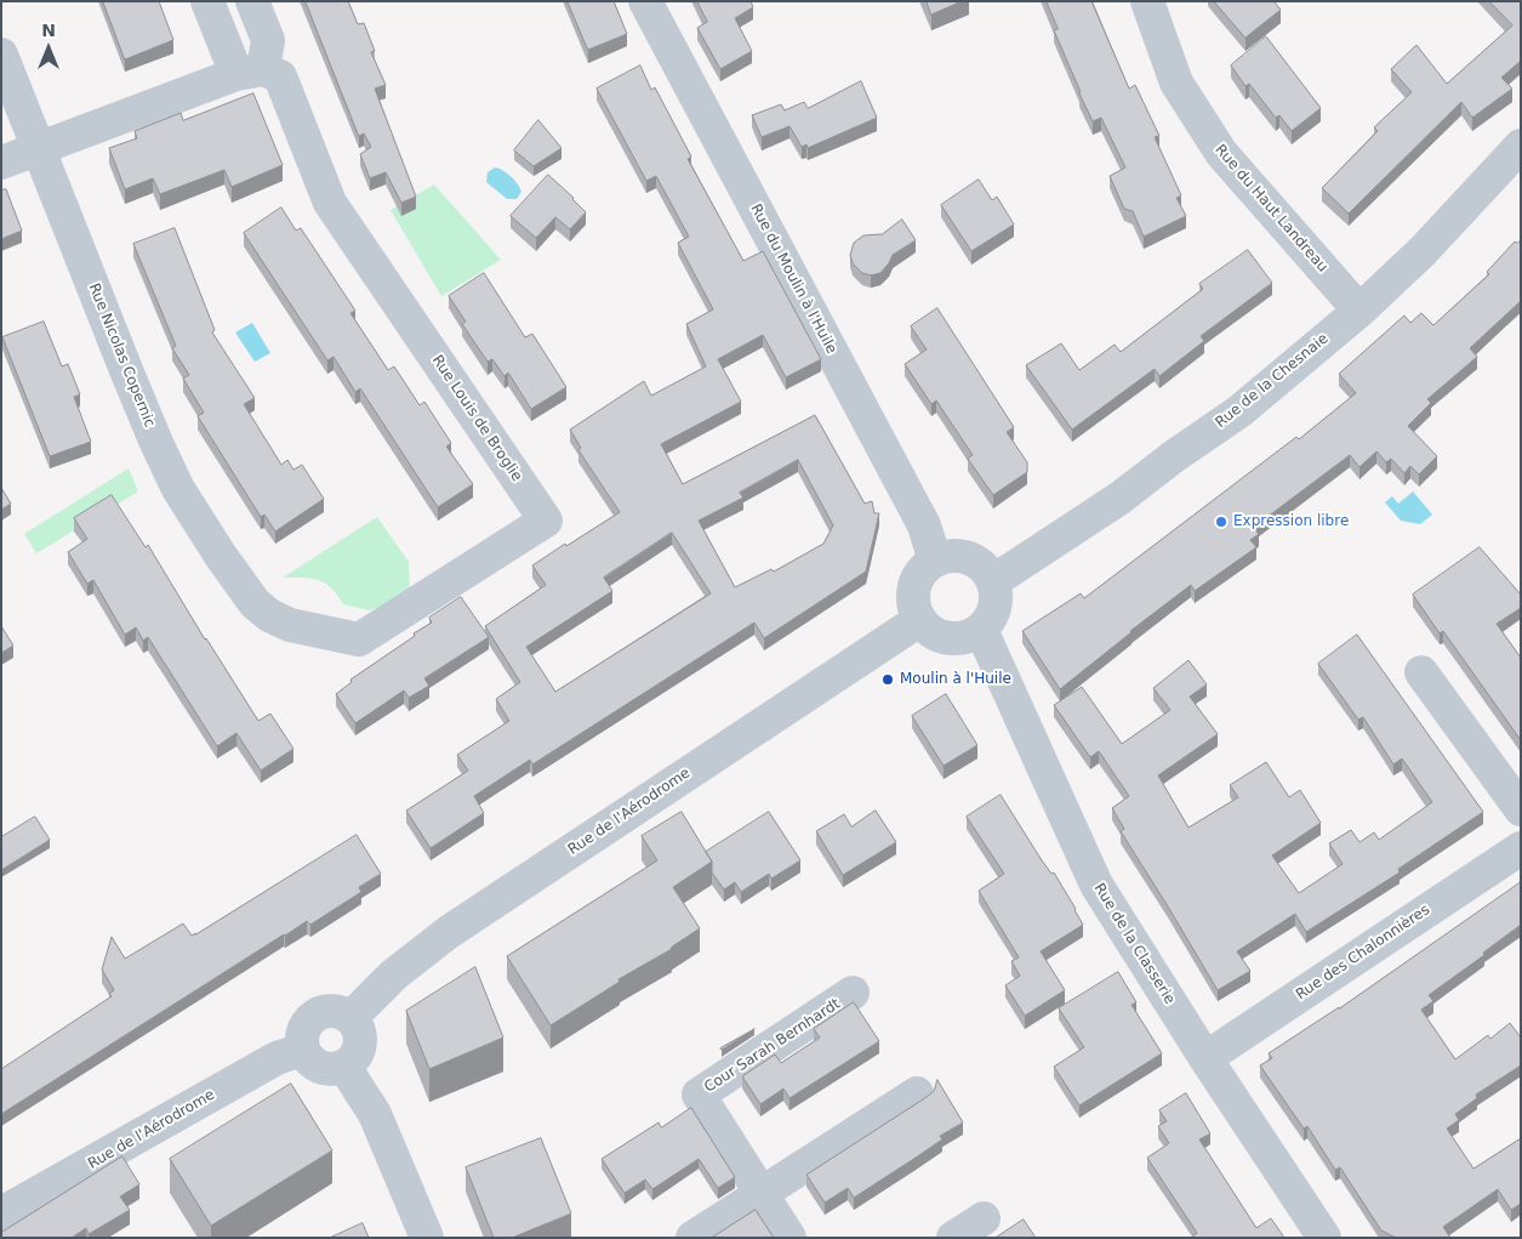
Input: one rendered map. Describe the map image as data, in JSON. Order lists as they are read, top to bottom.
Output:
{
  "streets": {
    "street": [
      "Rue du Haut Landreau",
      "Rue du Moulin à l'Huile",
      "Rue Nicolas Copernic",
      "Rue de la Chesnaie",
      "Rue Louis de Broglie",
      "Rue de l'Aérodrome",
      "Rue de la Classerie",
      "Rue des Chalonnières",
      "Cour Sarah Bernhardt"
    ]
  },
  "crossings": [
    ["Rue du Haut Landreau", "Rue de la Chesnaie"],
    ["Rue du Moulin à l'Huile", "Rue de la Chesnaie"],
    ["Rue du Moulin à l'Huile", "Rue de l'Aérodrome"],
    ["Rue du Moulin à l'Huile", "Rue de la Classerie"],
    ["Rue Nicolas Copernic", "Rue Louis de Broglie"],
    ["Rue de la Chesnaie", "Rue de l'Aérodrome"],
    ["Rue de la Chesnaie", "Rue de la Classerie"],
    ["Rue de l'Aérodrome", "Rue de la Classerie"],
    ["Rue de la Classerie", "Rue des Chalonnières"]
  ],
  "places": ["Expression libre", "Moulin à l'Huile"],
  "north": "top"
}
